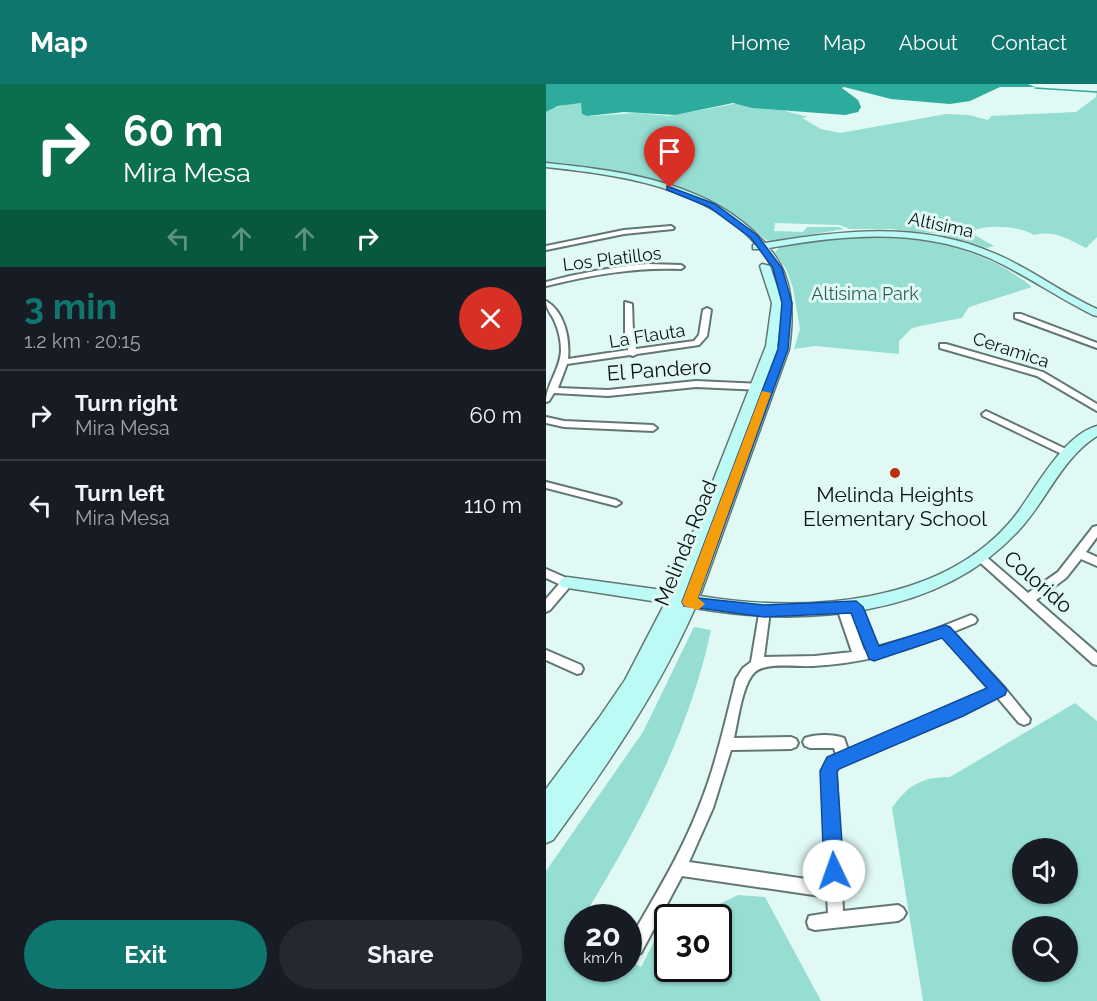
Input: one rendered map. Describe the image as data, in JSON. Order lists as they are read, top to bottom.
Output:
{
  "streets": {
    "main road": ["Altisima", "Melinda Road"],
    "street": [
      "Los Platillos",
      "La Flauta",
      "Ceramica",
      "El Pandero",
      "Colorido"
    ]
  },
  "crossings": [
    ["Altisima", "Melinda Road"],
    ["El Pandero", "Melinda Road"]
  ],
  "parks": ["Altisima Park"],
  "places": ["Melinda Heights Elementary School"],
  "page": {
    "header": "Map",
    "nav": [
      "Home",
      "Map",
      "About",
      "Contact"
    ],
    "turn": ["60 m", "Mira Mesa"],
    "heading": ["3 min", "1.2 km · 20:15"],
    "list": [
      {
        "name": "Turn right",
        "note": "Mira Mesa",
        "value": "60 m"
      },
      {
        "name": "Turn left",
        "note": "Mira Mesa",
        "value": "110 m"
      }
    ],
    "speed": "20 km/h",
    "limit": "30",
    "buttons": ["Exit", "Share"]
  }
}
